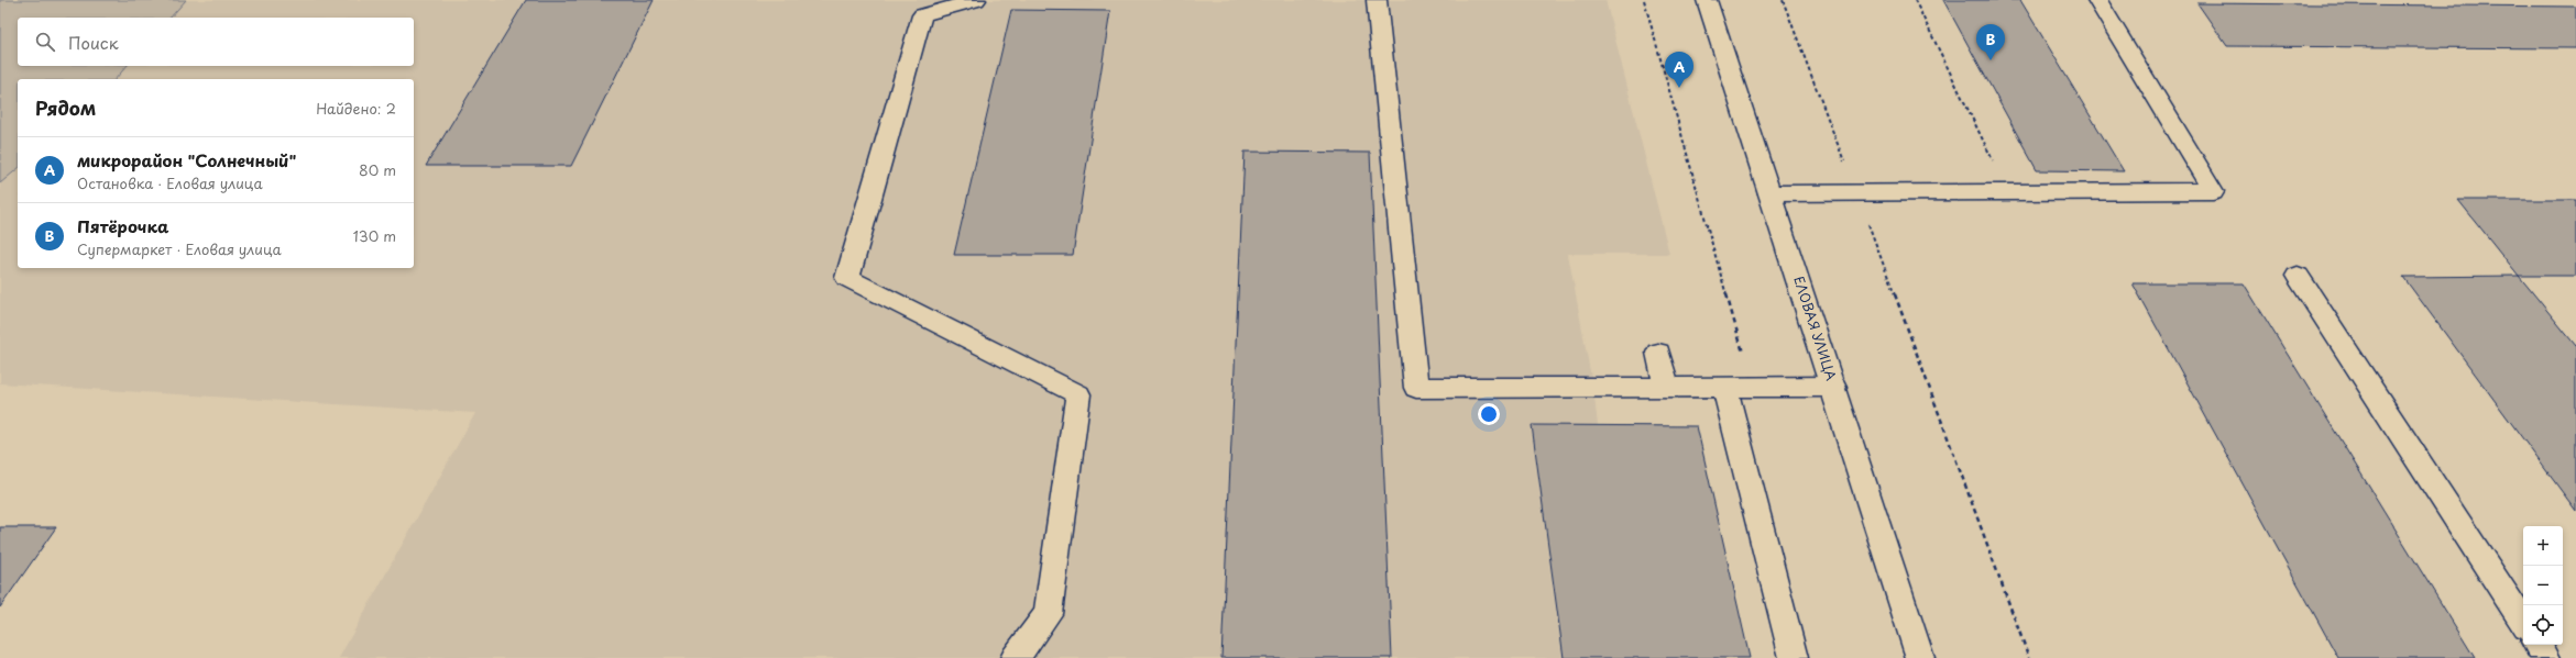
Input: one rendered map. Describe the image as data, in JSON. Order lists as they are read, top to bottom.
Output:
{
  "streets": {
    "main road": ["ЕЛОВАЯ УЛИЦА"]
  },
  "page": {
    "search": "Поиск",
    "pins": ["B", "A"],
    "heading": ["Рядом", "Найдено: 2"],
    "list": [
      {
        "mark": "A",
        "name": "микрорайон \"Солнечный\"",
        "note": "Остановка · Еловая улица",
        "value": "80 m"
      },
      {
        "mark": "B",
        "name": "Пятёрочка",
        "note": "Супермаркет · Еловая улица",
        "value": "130 m"
      }
    ],
    "map_buttons": ["+", "−"]
  }
}
